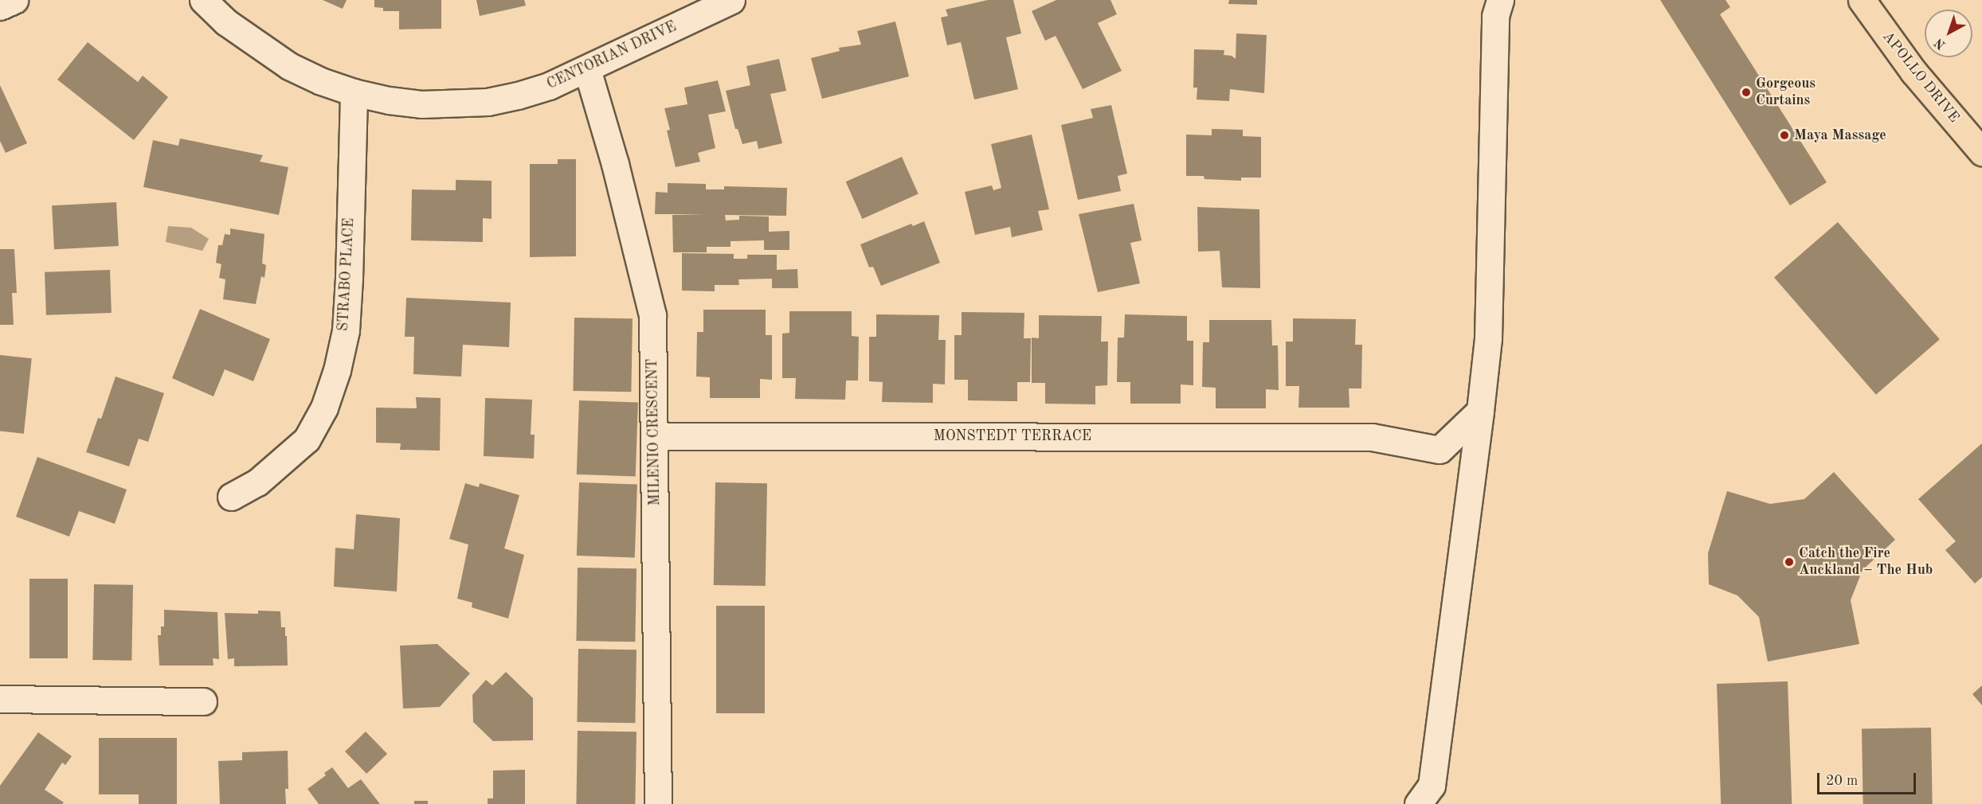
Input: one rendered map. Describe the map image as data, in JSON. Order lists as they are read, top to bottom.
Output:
{
  "streets": {
    "main road": ["APOLLO DRIVE"],
    "street": [
      "CENTORIAN DRIVE",
      "STRABO PLACE",
      "MILENIO CRESCENT",
      "MONSTEDT TERRACE"
    ]
  },
  "crossings": [
    ["CENTORIAN DRIVE", "STRABO PLACE"],
    ["CENTORIAN DRIVE", "MILENIO CRESCENT"],
    ["MILENIO CRESCENT", "MONSTEDT TERRACE"]
  ],
  "places": ["Gorgeous Curtains", "Maya Massage", "Catch the Fire Auckland – The Hub"],
  "scale_bar": "20 m",
  "north": "bottom left"
}
